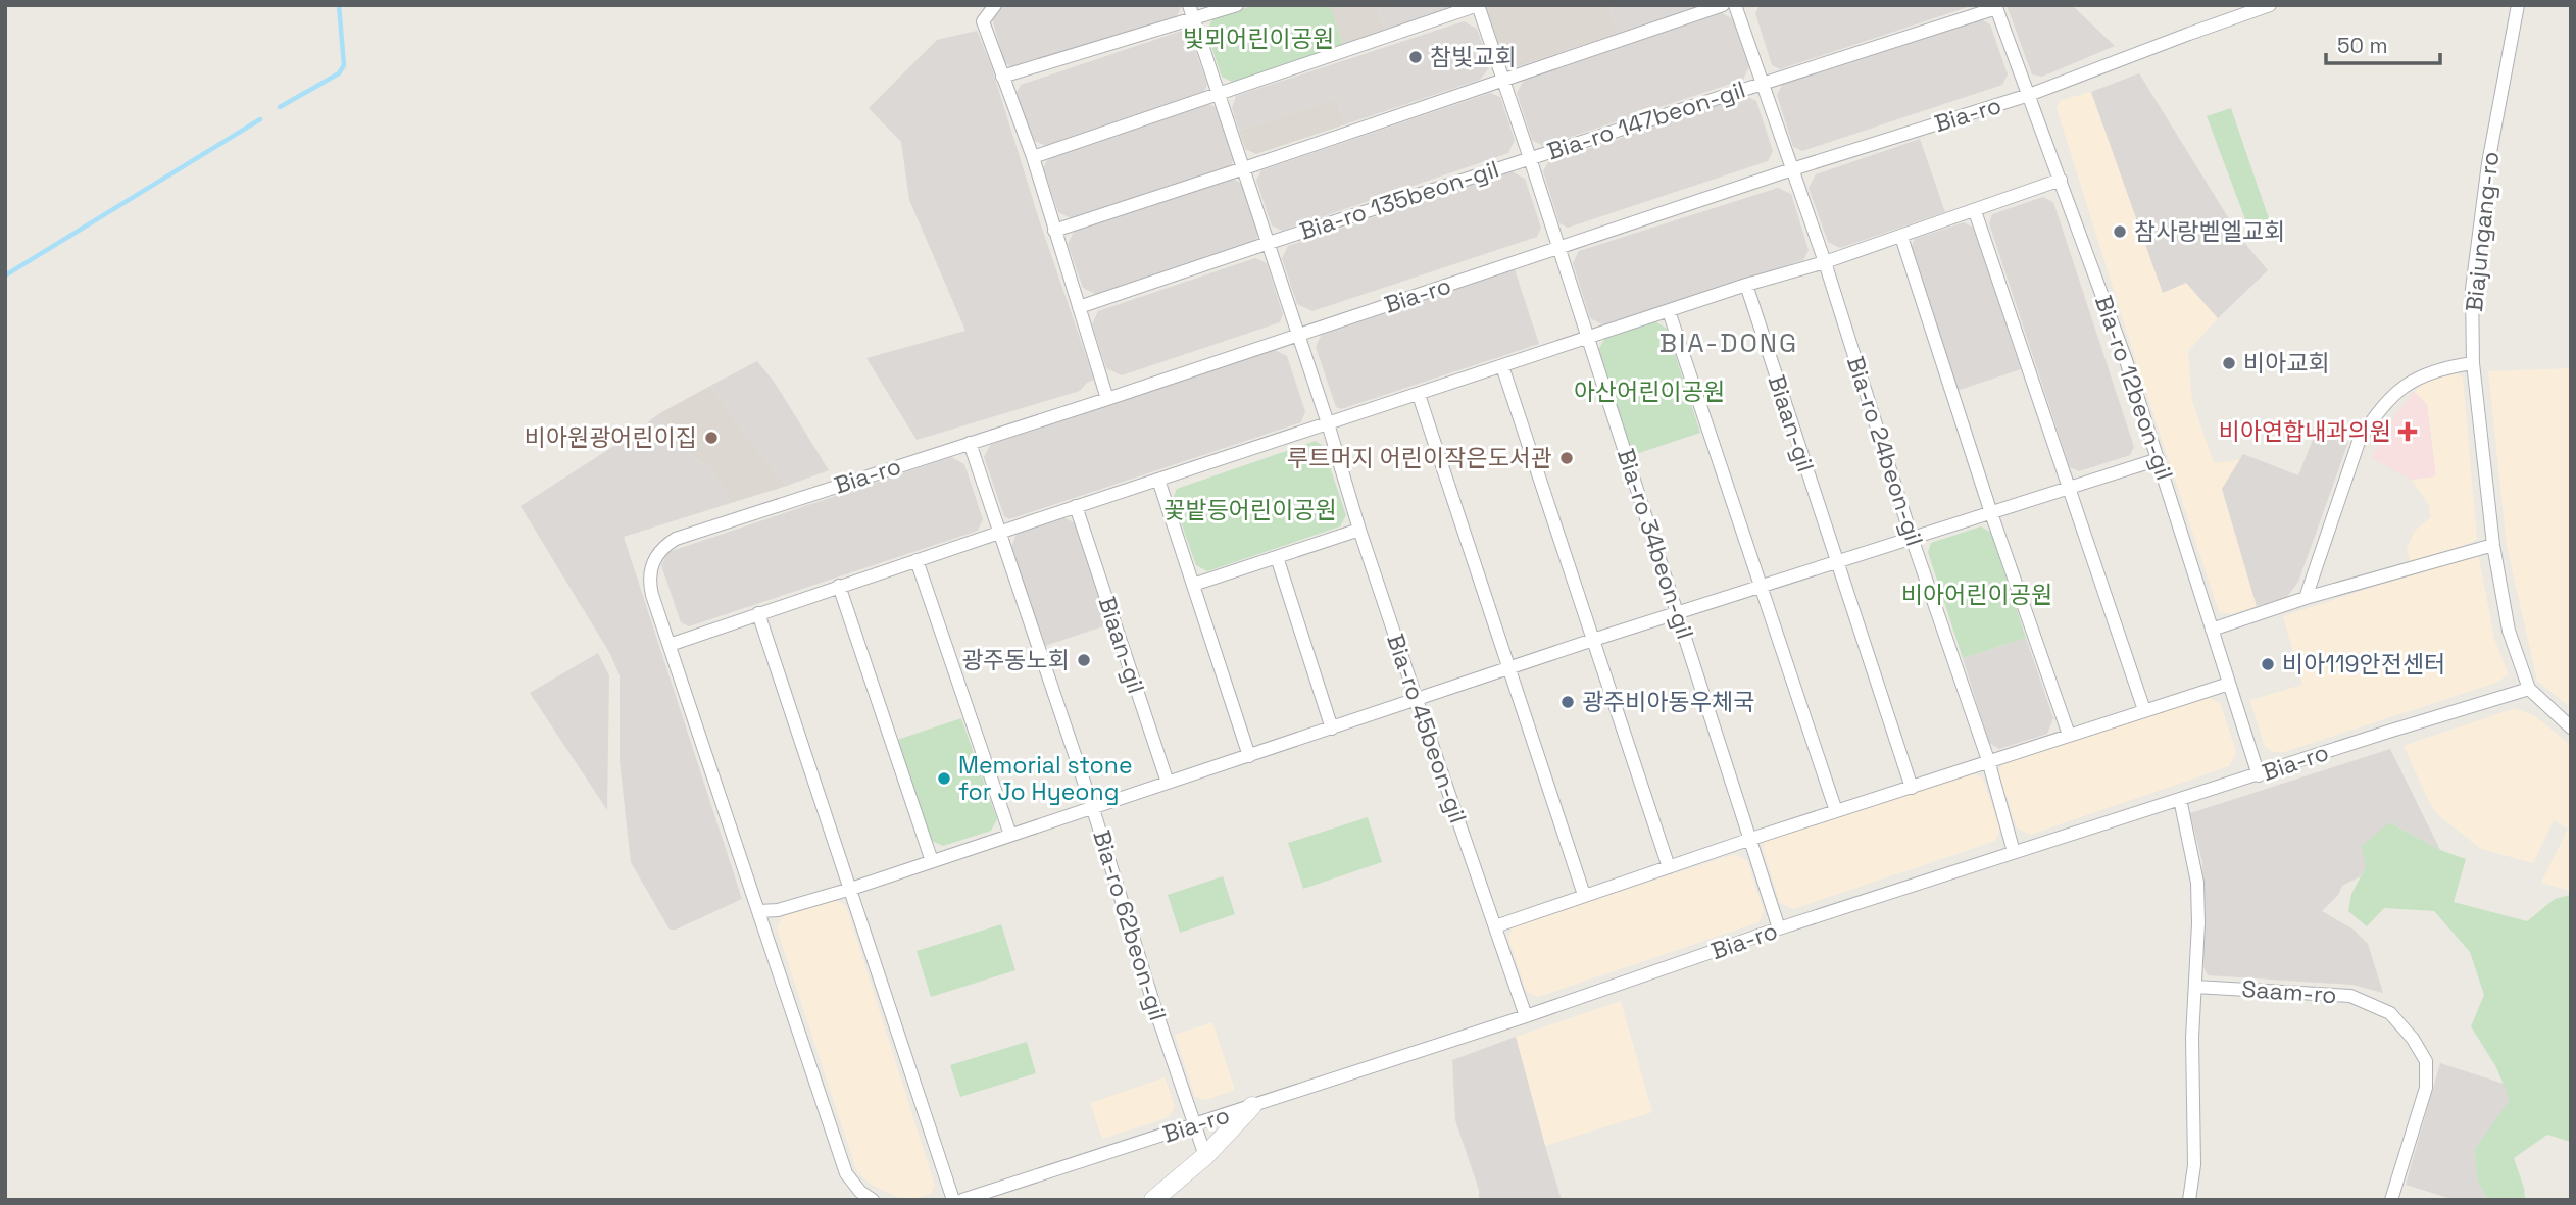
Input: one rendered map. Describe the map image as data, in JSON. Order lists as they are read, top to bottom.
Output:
{
  "streets": {
    "street": [
      "Bia-ro",
      "Bia-ro 147beon-gil",
      "Bia-ro 135beon-gil",
      "Biajungang-ro",
      "Bia-ro 12beon-gil",
      "Biaan-gil",
      "Bia-ro 24beon-gil",
      "Bia-ro 34beon-gil",
      "Bia-ro 45beon-gil",
      "Bia-ro 62beon-gil",
      "Saam-ro"
    ]
  },
  "crossings": [
    ["Bia-ro", "Bia-ro 147beon-gil"],
    ["Bia-ro", "Bia-ro 135beon-gil"],
    ["Bia-ro", "Biajungang-ro"],
    ["Bia-ro", "Bia-ro 12beon-gil"],
    ["Bia-ro", "Bia-ro 24beon-gil"],
    ["Bia-ro", "Bia-ro 34beon-gil"],
    ["Bia-ro", "Bia-ro 45beon-gil"],
    ["Bia-ro", "Bia-ro 62beon-gil"],
    ["Bia-ro 147beon-gil", "Bia-ro 135beon-gil"],
    ["Bia-ro 147beon-gil", "Bia-ro 12beon-gil"],
    ["Bia-ro 147beon-gil", "Bia-ro 24beon-gil"],
    ["Bia-ro 147beon-gil", "Bia-ro 34beon-gil"],
    ["Bia-ro 135beon-gil", "Bia-ro 45beon-gil"]
  ],
  "districts": ["BIA-DONG"],
  "parks": [
    "빛뫼어린이공원",
    "아산어린이공원",
    "꽃밭등어린이공원",
    "비아어린이공원"
  ],
  "places": {
    "other": [
      "참빛교회",
      "참사랑벧엘교회",
      "비아교회",
      "비아원광어린이집",
      "루트머지 어린이작은도서관",
      "광주동노회",
      "비아119안전센터",
      "광주비아동우체국",
      "Memorial stone for Jo Hyeong"
    ],
    "health": ["비아연합내과의원"]
  },
  "scale_bar": "50 m"
}
